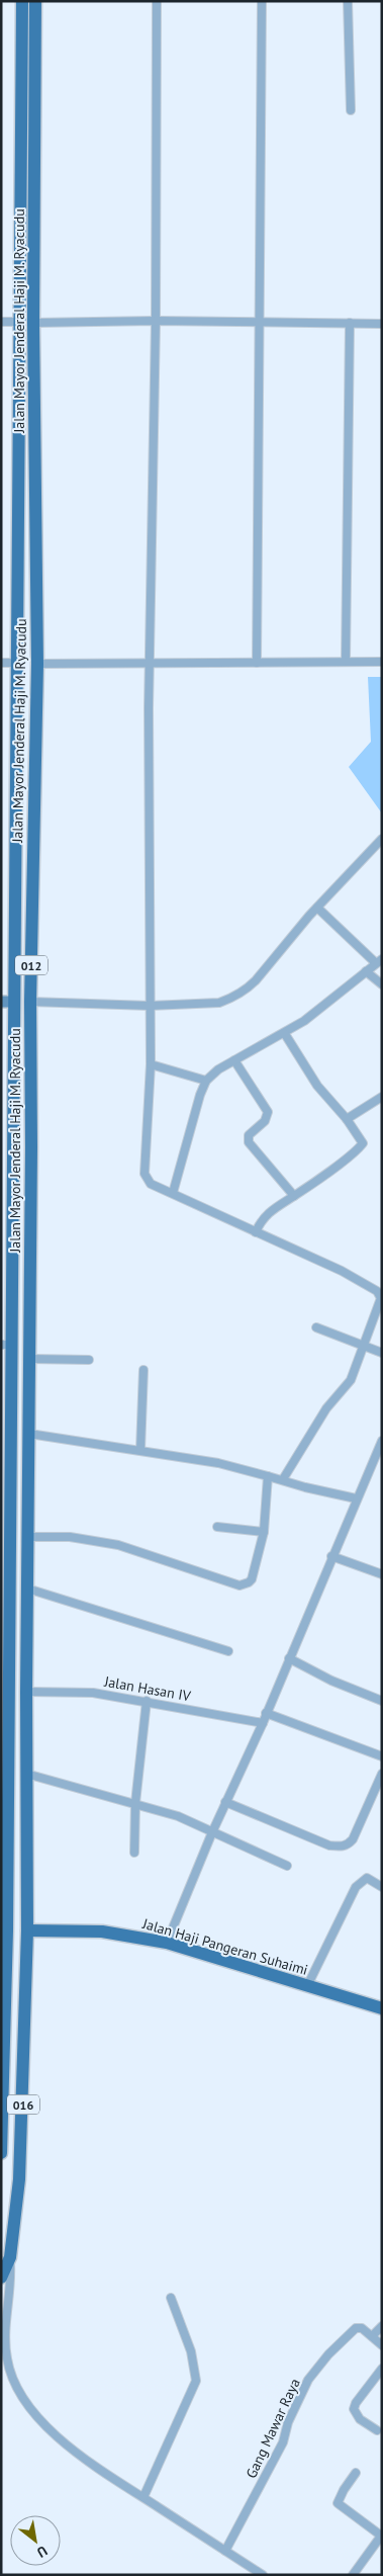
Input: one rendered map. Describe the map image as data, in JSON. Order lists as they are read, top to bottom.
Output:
{
  "streets": {
    "main road": [
      "Jalan Mayor Jenderal Haji M. Ryacudu",
      "012",
      "Jalan Haji Pangeran Suhaimi",
      "016"
    ],
    "street": ["Jalan Hasan IV", "Gang Mawar Raya"]
  },
  "crossings": [
    ["Jalan Mayor Jenderal Haji M. Ryacudu", "Jalan Hasan IV"],
    ["Jalan Mayor Jenderal Haji M. Ryacudu", "Jalan Haji Pangeran Suhaimi"]
  ],
  "north": "bottom right"
}
